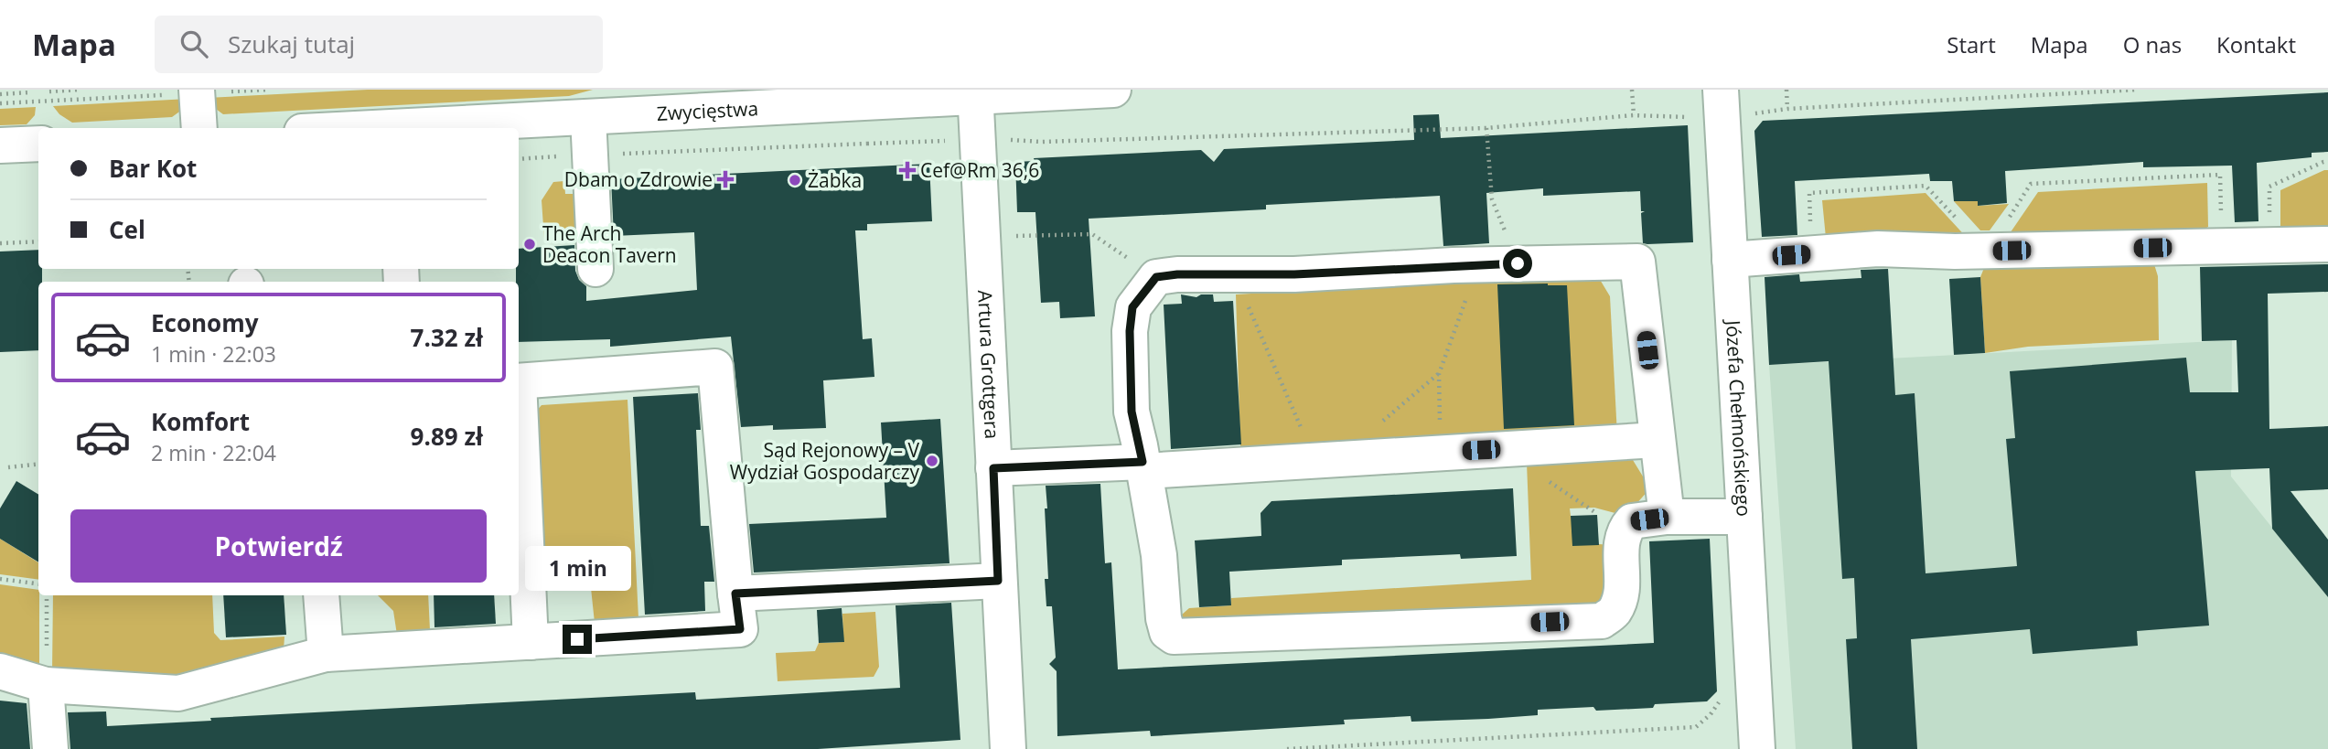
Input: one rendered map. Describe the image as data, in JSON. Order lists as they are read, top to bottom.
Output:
{
  "streets": {
    "street": ["Zwycięstwa", "Artura Grottgera", "Józefa Chełmońskiego"]
  },
  "crossings": [
    ["Zwycięstwa", "Artura Grottgera"]
  ],
  "places": {
    "health": ["Cef@Rm 36,6", "Dbam o Zdrowie"],
    "other": ["Żabka", "The Arch Deacon Tavern", "Sąd Rejonowy – V Wydział Gospodarczy"]
  },
  "page": {
    "header": "Mapa",
    "search": "Szukaj tutaj",
    "nav": [
      "Start",
      "Mapa",
      "O nas",
      "Kontakt"
    ],
    "banner": ["Bar Kot", "Cel"],
    "list": [
      {
        "name": "Economy",
        "note": "1 min · 22:03",
        "value": "7.32 zł"
      },
      {
        "name": "Komfort",
        "note": "2 min · 22:04",
        "value": "9.89 zł"
      }
    ],
    "buttons": "Potwierdź",
    "bubble": "1 min"
  }
}
